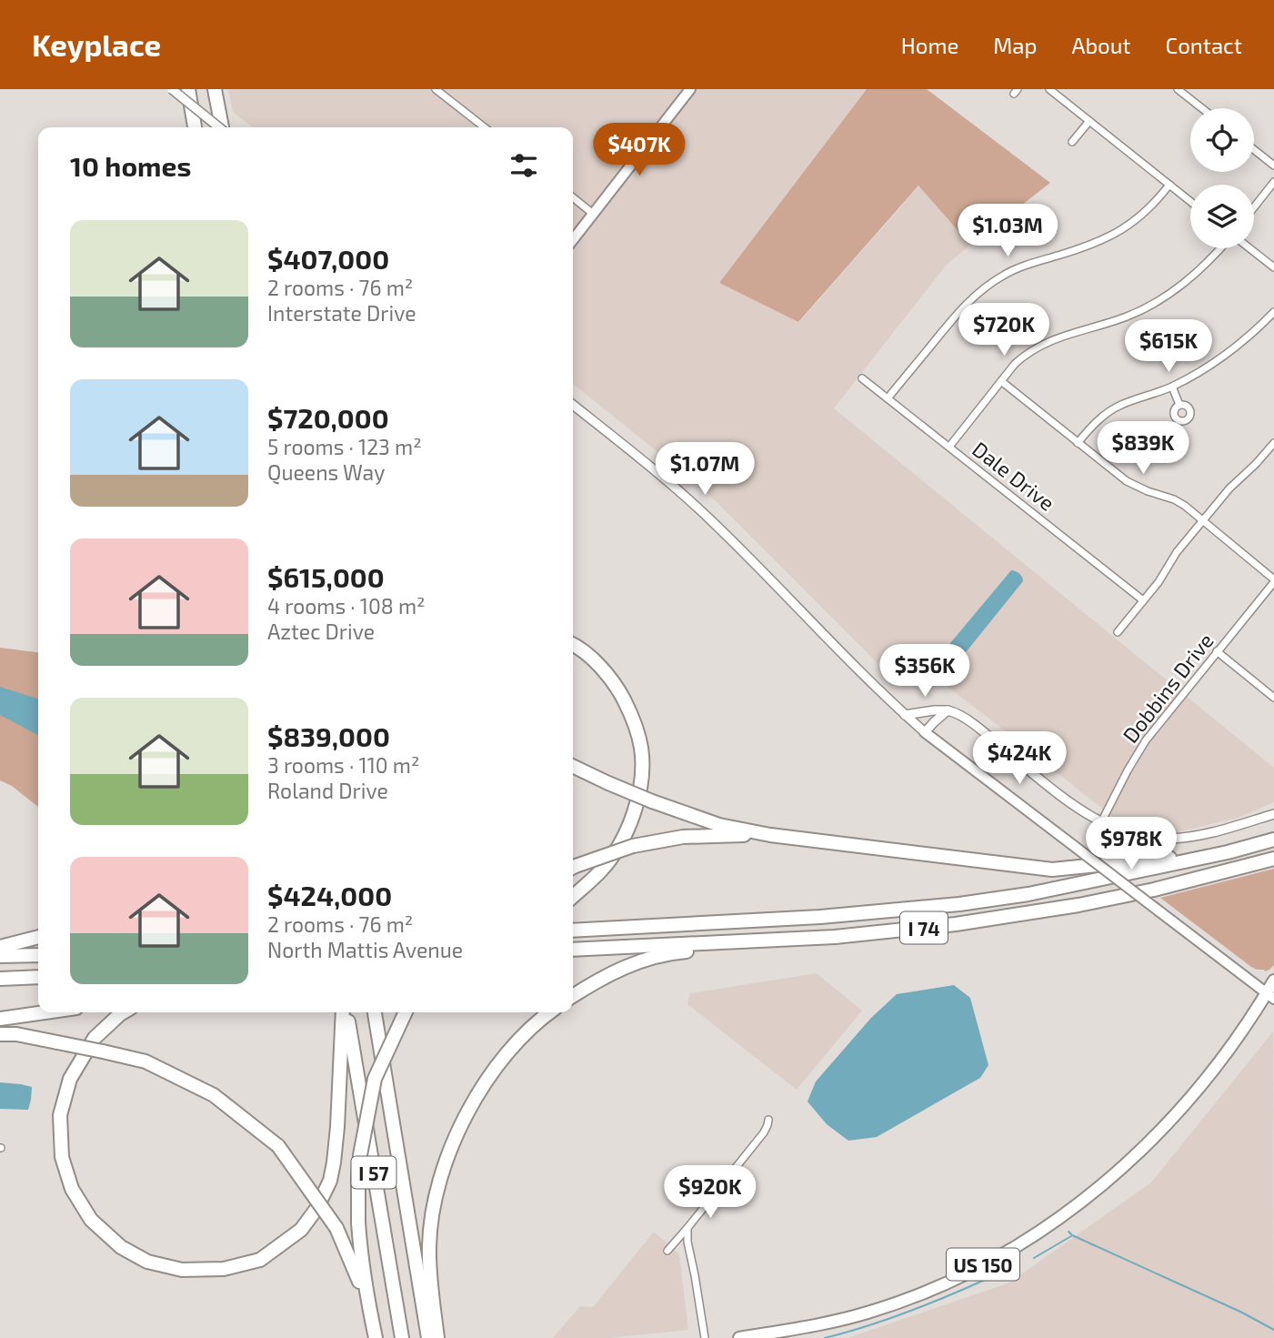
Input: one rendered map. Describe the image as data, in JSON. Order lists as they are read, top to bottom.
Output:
{
  "streets": {
    "highway": ["I 74", "I 57"],
    "main road": ["US 150"],
    "street": ["Dale Drive", "Dobbins Drive"]
  },
  "page": {
    "header": "Keyplace",
    "nav": [
      "Home",
      "Map",
      "About",
      "Contact"
    ],
    "price": [
      "$407K",
      "$1.03M",
      "$720K",
      "$615K",
      "$839K",
      "$1.07M",
      "$356K",
      "$424K",
      "$978K",
      "$920K"
    ],
    "heading": "10 homes",
    "list": [
      {
        "name": "$407,000",
        "note": "2 rooms · 76 m² · Interstate Drive"
      },
      {
        "name": "$720,000",
        "note": "5 rooms · 123 m² · Queens Way"
      },
      {
        "name": "$615,000",
        "note": "4 rooms · 108 m² · Aztec Drive"
      },
      {
        "name": "$839,000",
        "note": "3 rooms · 110 m² · Roland Drive"
      },
      {
        "name": "$424,000",
        "note": "2 rooms · 76 m² · North Mattis Avenue"
      }
    ]
  }
}
